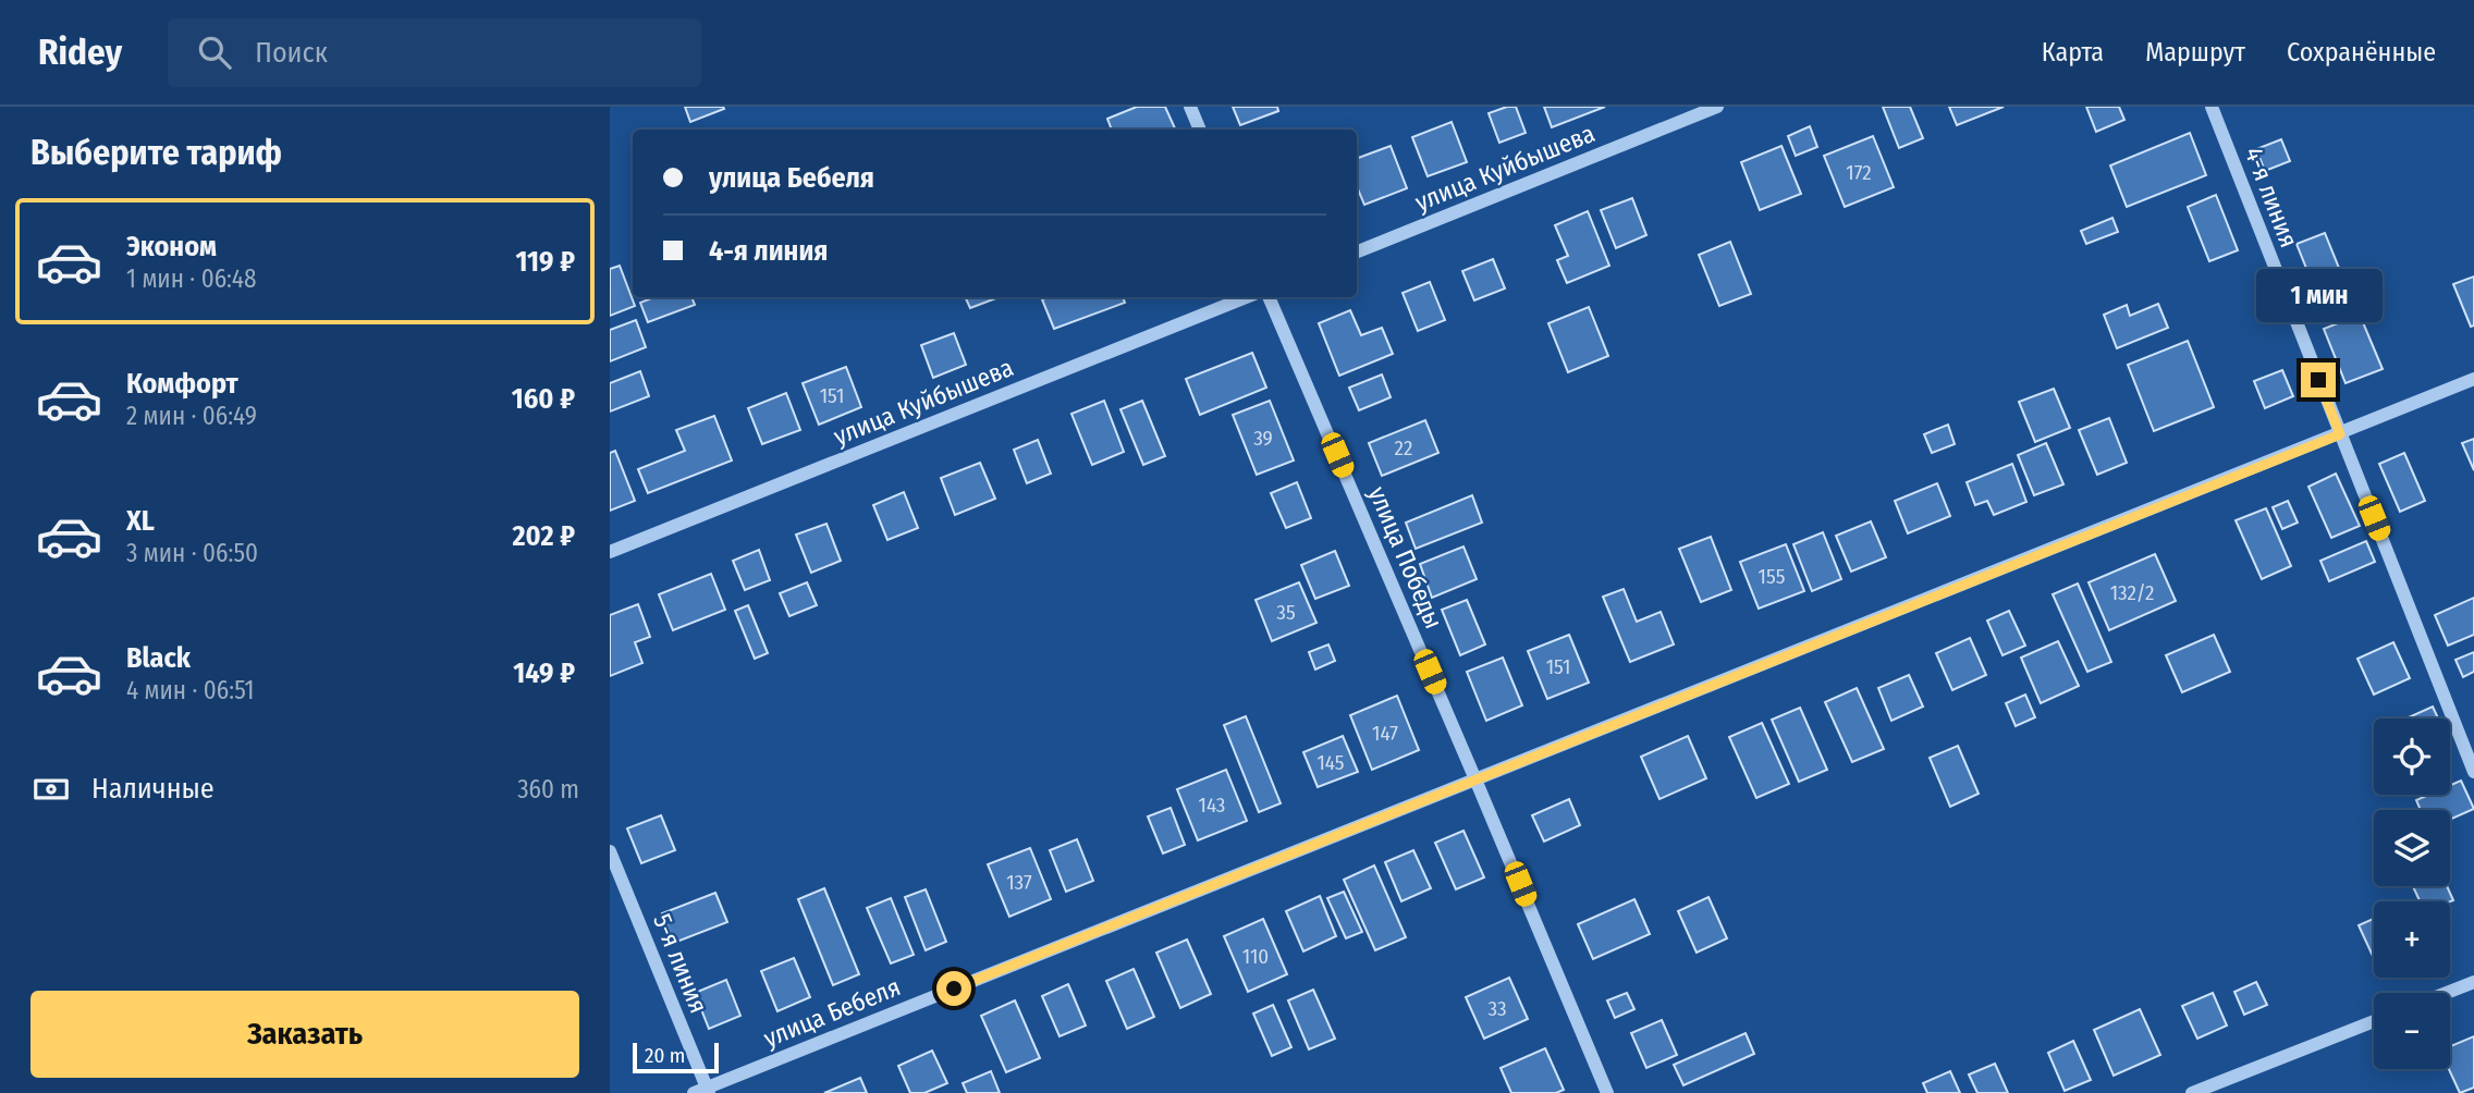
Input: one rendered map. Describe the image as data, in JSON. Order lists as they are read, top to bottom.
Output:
{
  "streets": {
    "street": [
      "улица Куйбышева",
      "4-я линия",
      "улица Победы",
      "5-я линия",
      "улица Бебеля"
    ]
  },
  "crossings": [
    ["4-я линия", "улица Бебеля"],
    ["улица Победы", "улица Бебеля"],
    ["5-я линия", "улица Бебеля"]
  ],
  "house_numbers": [
    "172",
    "151",
    "39",
    "22",
    "155",
    "132/2",
    "35",
    "151",
    "147",
    "145",
    "143",
    "137",
    "110",
    "33"
  ],
  "scale_bar": "20 m",
  "page": {
    "header": "Ridey",
    "search": "Поиск",
    "nav": ["Карта", "Маршрут", "Сохранённые"],
    "heading": "Выберите тариф",
    "banner": ["улица Бебеля", "4-я линия"],
    "list": [
      {
        "name": "Эконом",
        "note": "1 мин · 06:48",
        "value": "119 ₽"
      },
      {
        "name": "Комфорт",
        "note": "2 мин · 06:49",
        "value": "160 ₽"
      },
      {
        "name": "XL",
        "note": "3 мин · 06:50",
        "value": "202 ₽"
      },
      {
        "name": "Black",
        "note": "4 мин · 06:51",
        "value": "149 ₽"
      }
    ],
    "bubble": "1 мин",
    "map_buttons": ["+", "−"],
    "pay": ["Наличные", "360 m"],
    "buttons": "Заказать",
    "scale": "20 m"
  }
}
